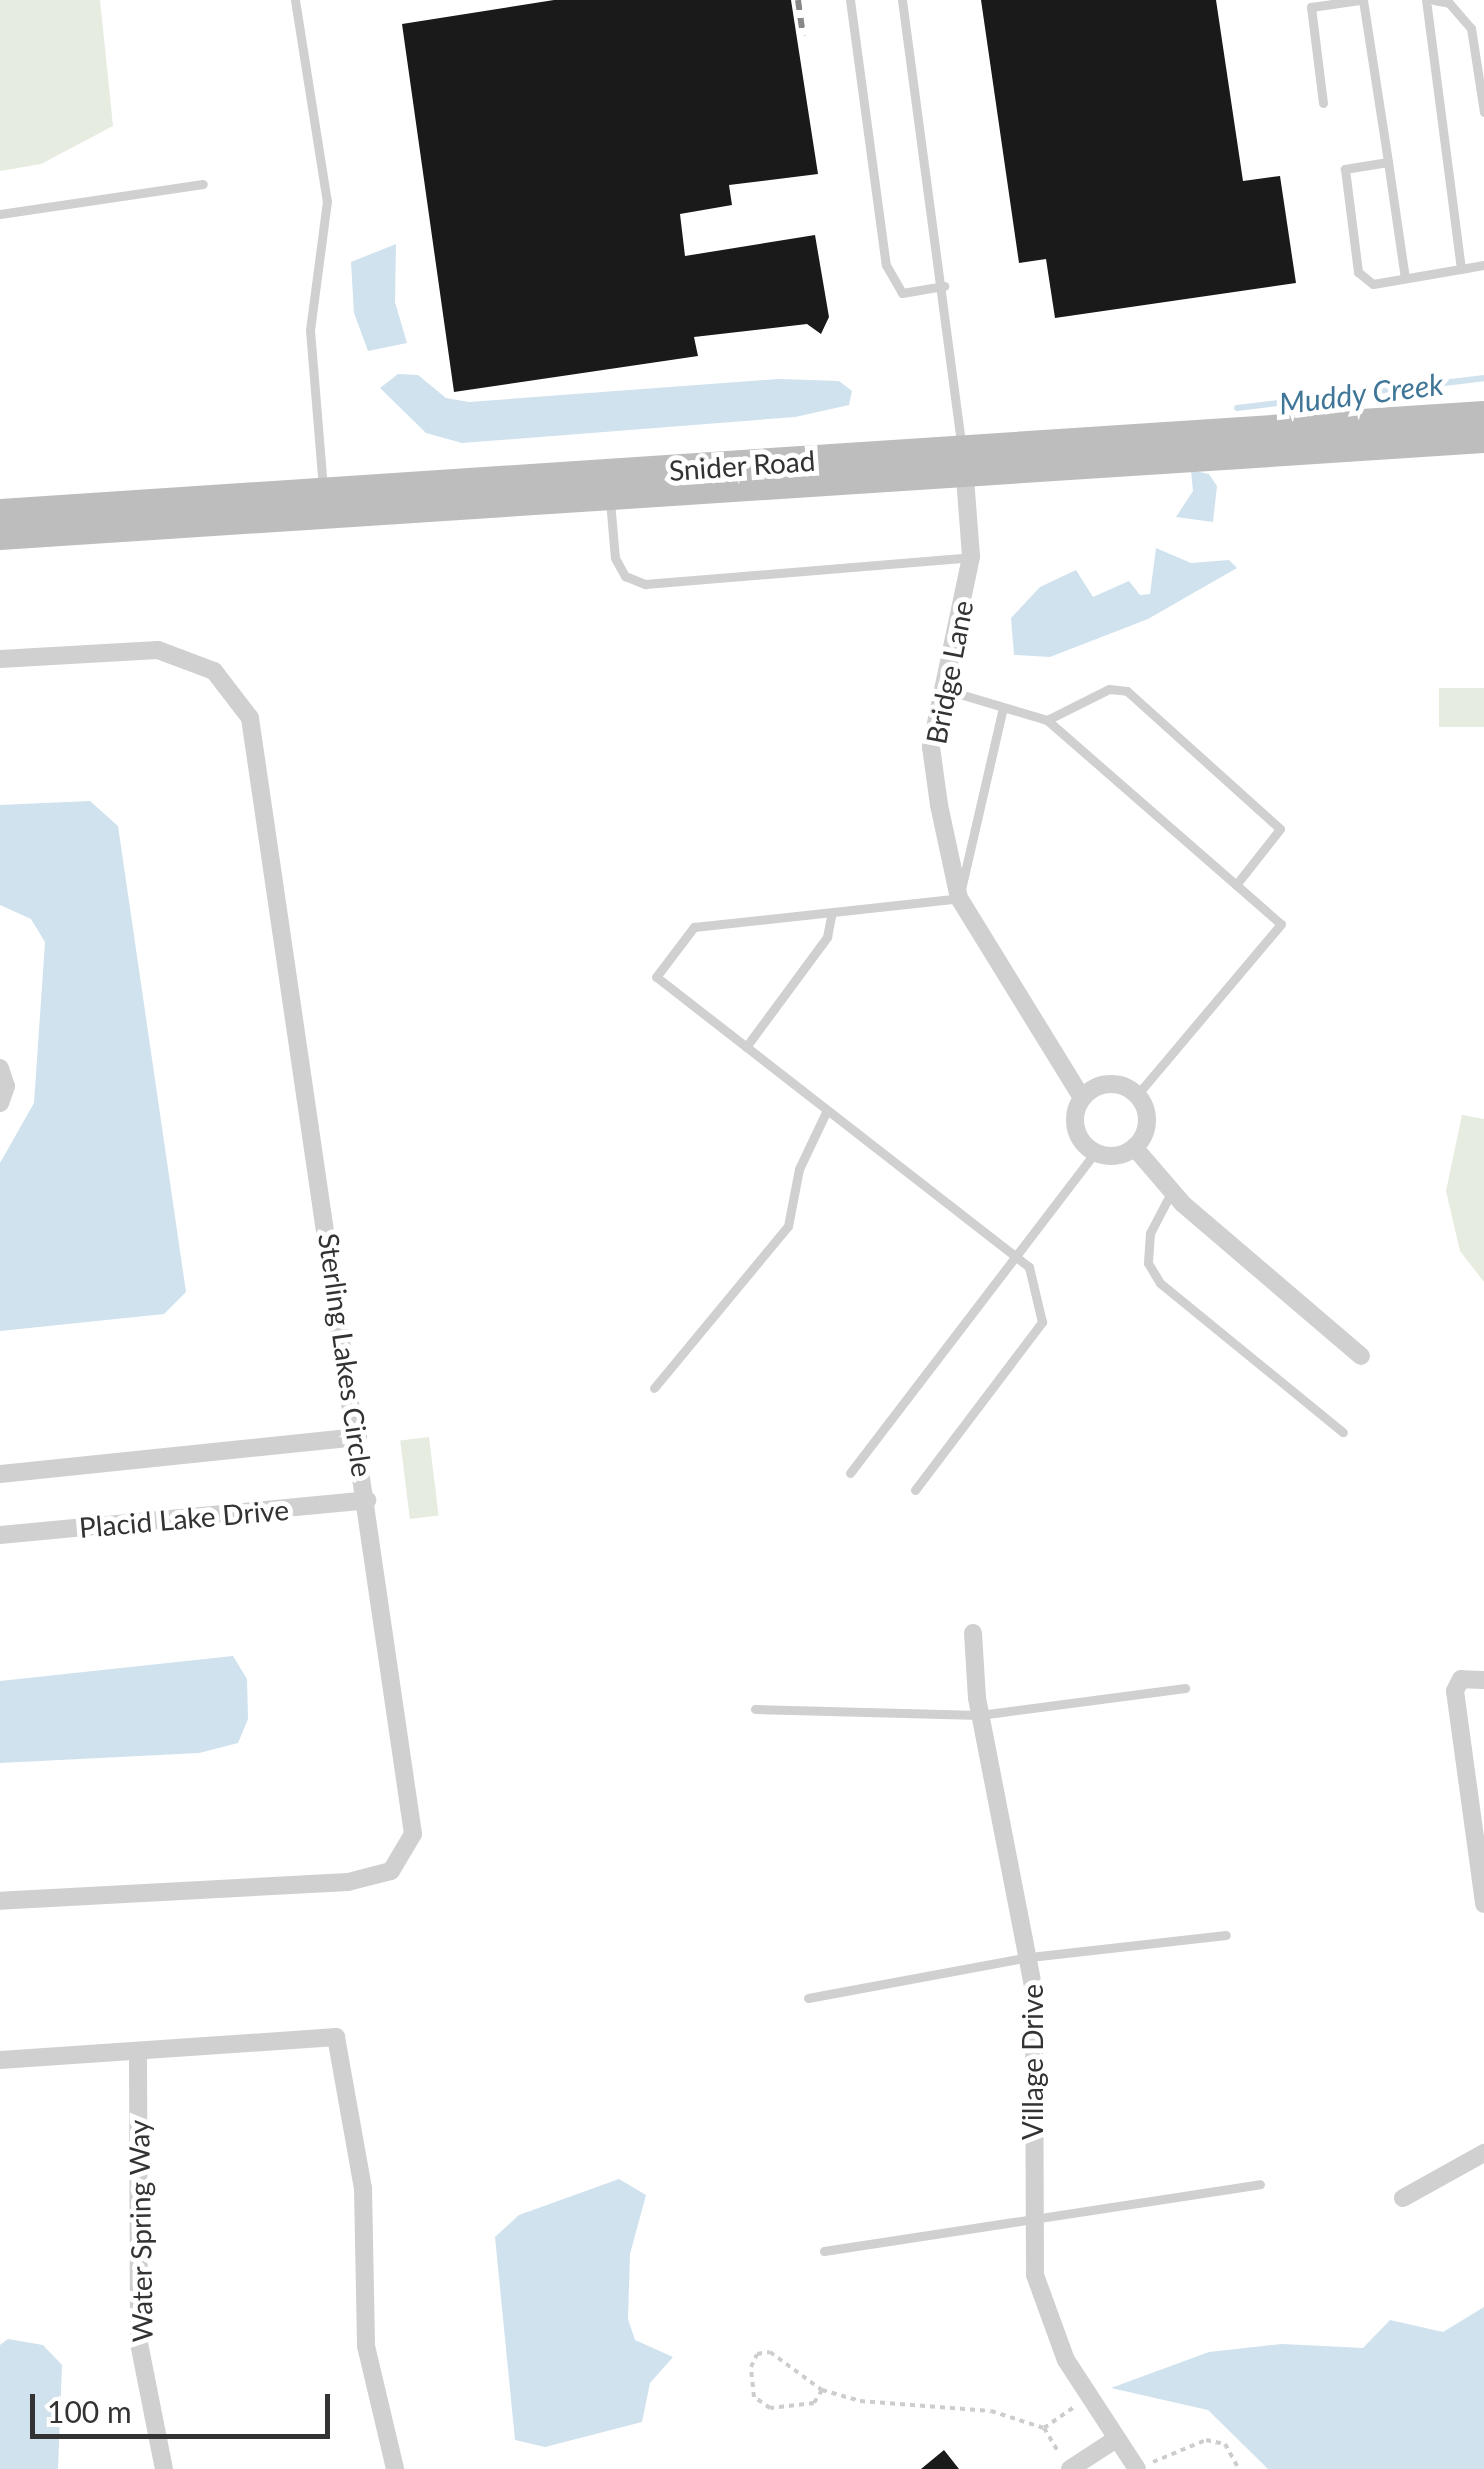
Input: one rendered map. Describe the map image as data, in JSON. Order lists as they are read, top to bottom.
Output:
{
  "streets": {
    "street": [
      "Snider Road",
      "Bridge Lane",
      "Sterling Lakes Circle",
      "Placid Lake Drive",
      "Village Drive",
      "Water Spring Way"
    ]
  },
  "crossings": [
    ["Snider Road", "Bridge Lane"],
    ["Sterling Lakes Circle", "Placid Lake Drive"]
  ],
  "water": ["Muddy Creek"],
  "scale_bar": "100 m"
}
